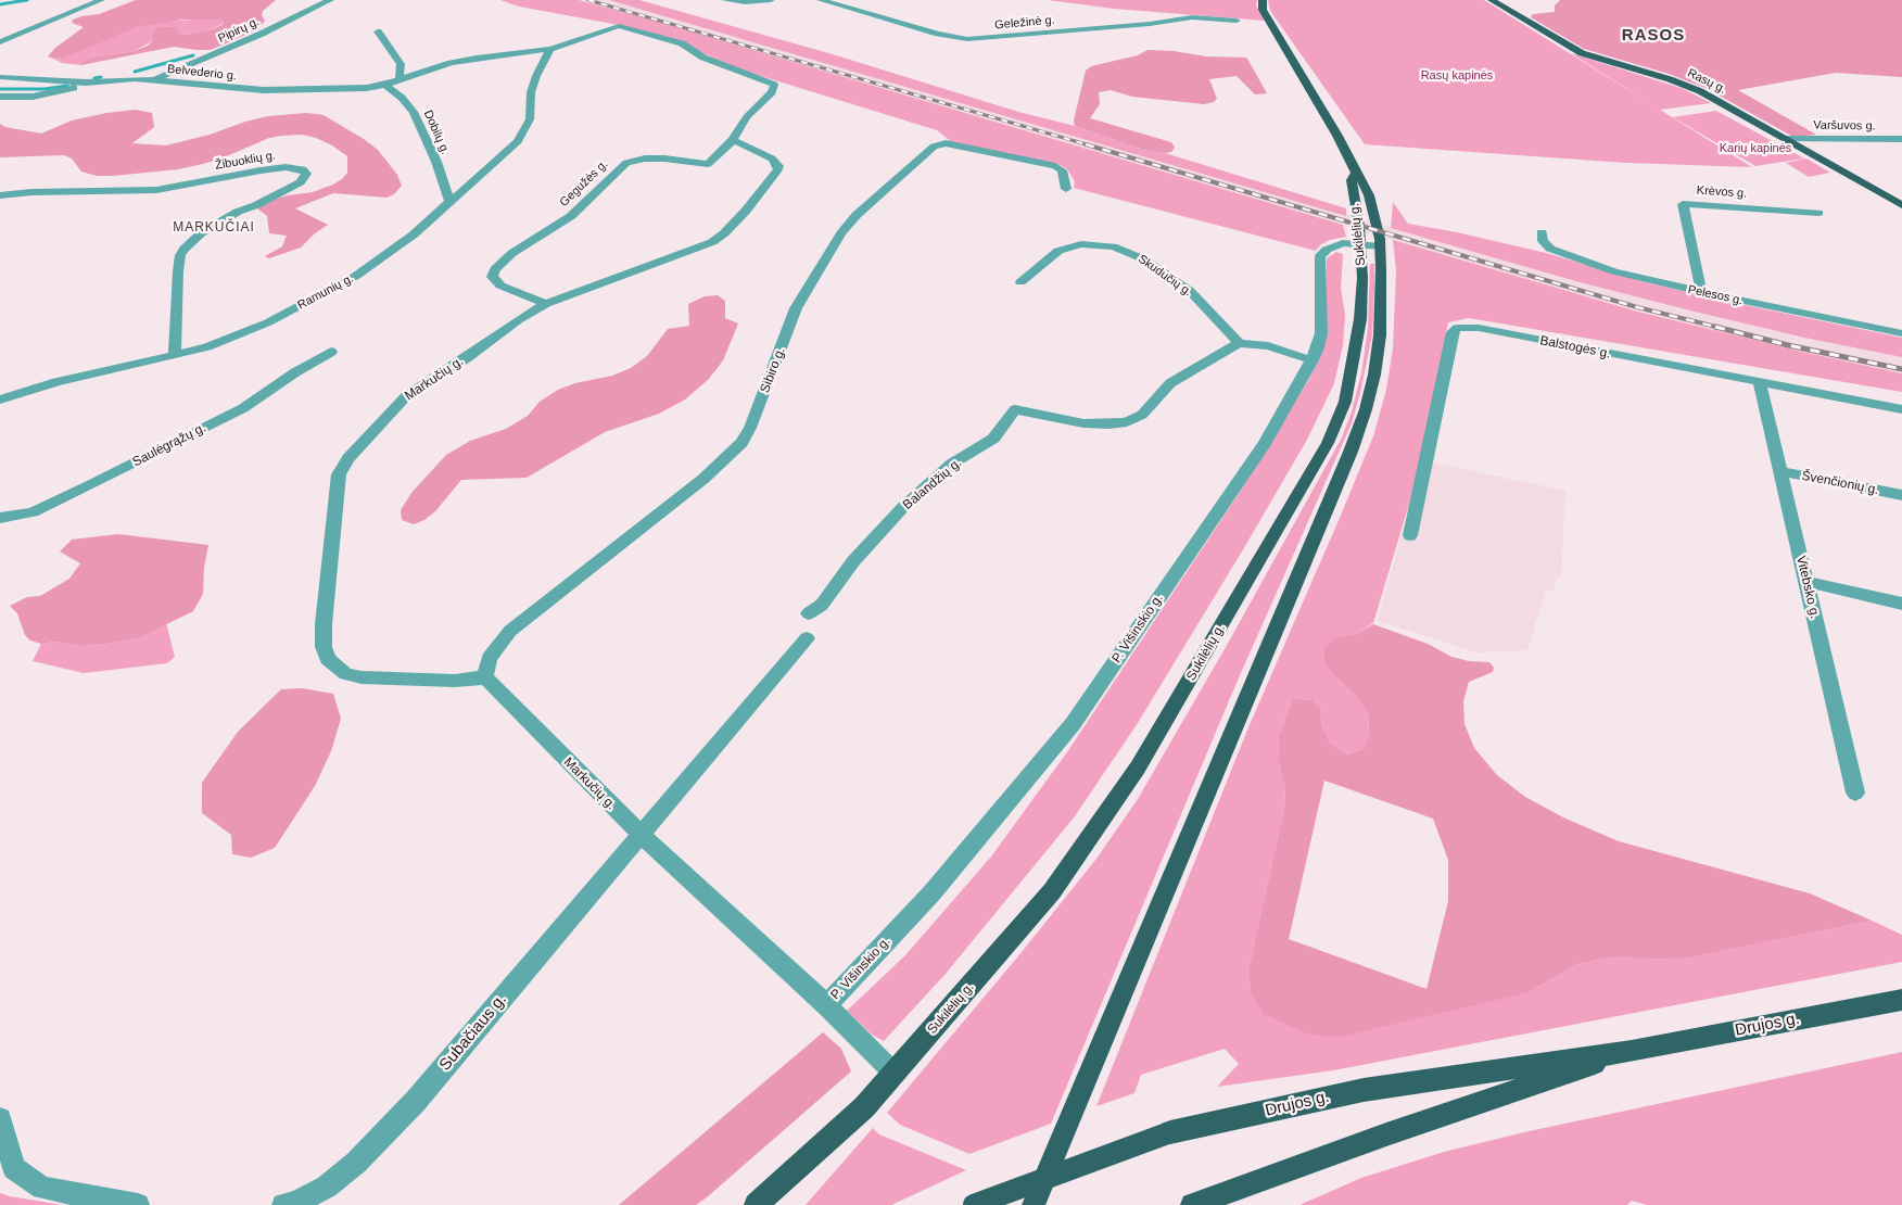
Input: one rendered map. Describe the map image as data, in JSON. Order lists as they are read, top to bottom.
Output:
{
  "streets": {
    "main road": ["Rasų g.", "Sukilėlių g.", "Drujos g."],
    "street": [
      "Geležinė g.",
      "Pipirų g.",
      "Belvederio g.",
      "Varšuvos g.",
      "Dobilų g.",
      "Žibuoklių g.",
      "Gegužės g.",
      "Krėvos g.",
      "Skudučių g.",
      "Ramunių g.",
      "Pelesos g.",
      "Balstogės g.",
      "Sibiro g.",
      "Markučių g.",
      "Saulėgrąžų g.",
      "Švenčionių g.",
      "Balandžių g.",
      "Vitebsko g.",
      "P. Višinskio g.",
      "Subačiaus g."
    ]
  },
  "crossings": [
    ["Pipirų g.", "Belvederio g."],
    ["Belvederio g.", "Dobilų g."],
    ["Belvederio g.", "Gegužės g."],
    ["Belvederio g.", "Ramunių g."],
    ["Belvederio g.", "Markučių g."],
    ["Rasų g.", "Varšuvos g."],
    ["Dobilų g.", "Ramunių g."],
    ["Žibuoklių g.", "Ramunių g."],
    ["Gegužės g.", "Markučių g."],
    ["Krėvos g.", "Pelesos g."],
    ["Sukilėlių g.", "Markučių g."],
    ["Sukilėlių g.", "P. Višinskio g."],
    ["Skudučių g.", "Balandžių g."],
    ["Balstogės g.", "Vitebsko g."],
    ["Sibiro g.", "Markučių g."],
    ["Markučių g.", "P. Višinskio g."],
    ["Markučių g.", "Subačiaus g."],
    ["Švenčionių g.", "Vitebsko g."]
  ],
  "districts": ["RASOS", "MARKUČIAI"],
  "parks": ["Rasų kapinės", "Karių kapinės"]
}
